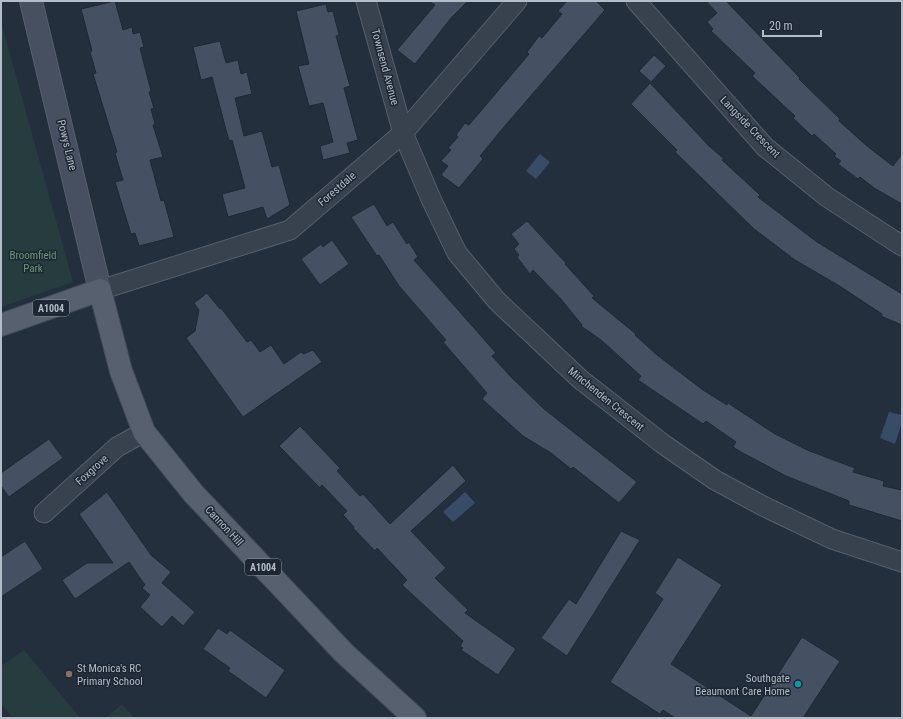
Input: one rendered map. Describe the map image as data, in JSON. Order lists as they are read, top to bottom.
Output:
{
  "streets": {
    "main road": ["Powys Lane", "A1004", "Cannon Hill"],
    "street": [
      "Townsend Avenue",
      "Langside Crescent",
      "Forestdale",
      "Minchenden Crescent",
      "Foxgrove"
    ]
  },
  "crossings": [
    ["Townsend Avenue", "Forestdale"],
    ["Townsend Avenue", "Minchenden Crescent"],
    ["Powys Lane", "Forestdale"],
    ["Powys Lane", "A1004"],
    ["Powys Lane", "Cannon Hill"],
    ["Forestdale", "A1004"],
    ["Forestdale", "Minchenden Crescent"],
    ["Forestdale", "Cannon Hill"],
    ["A1004", "Cannon Hill"],
    ["Foxgrove", "Cannon Hill"]
  ],
  "parks": ["Broomfield Park"],
  "places": ["St Monica's RC Primary School", "Southgate Beaumont Care Home"],
  "scale_bar": "20 m"
}
